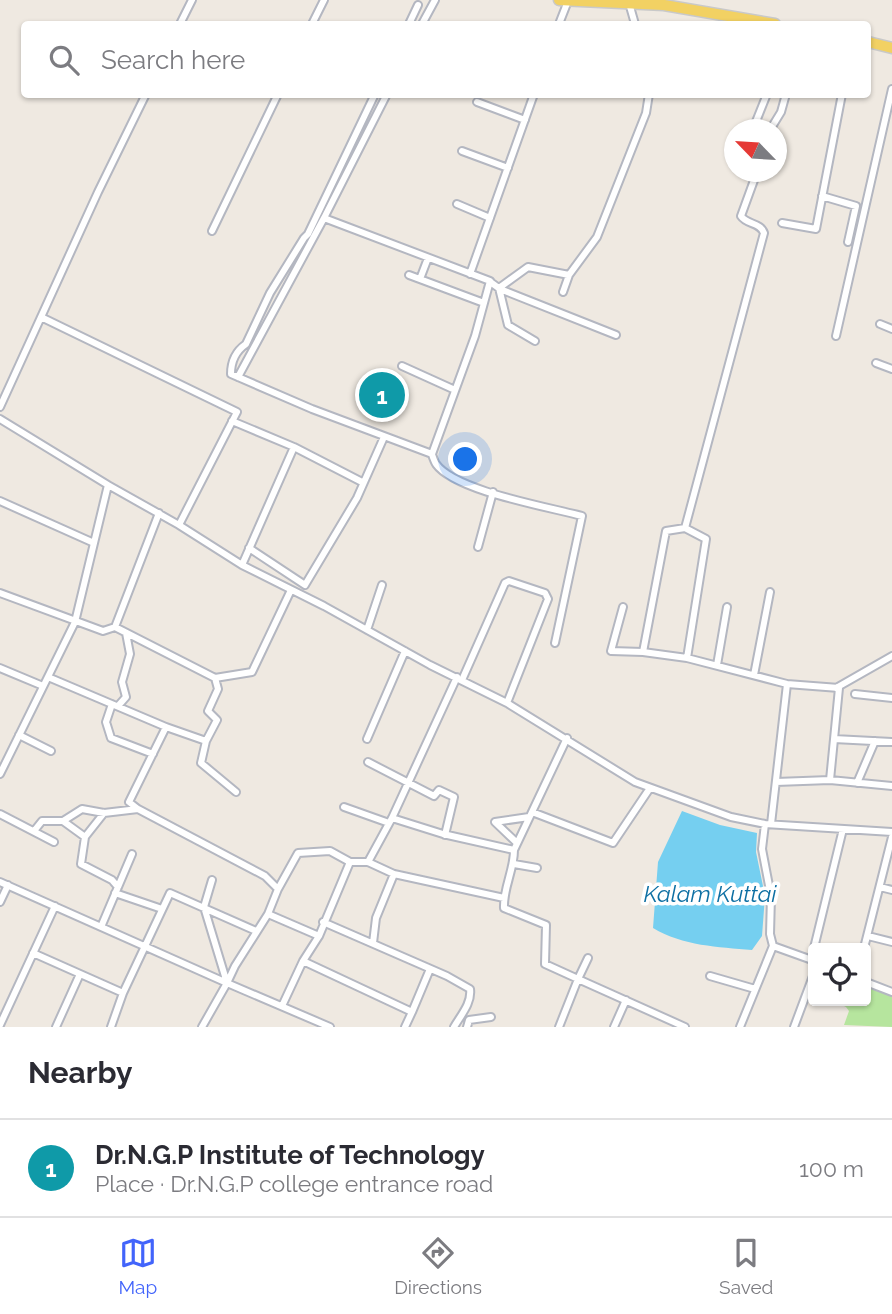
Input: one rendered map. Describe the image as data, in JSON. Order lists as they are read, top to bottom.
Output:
{
  "water": ["Kalam Kuttai"],
  "north": "top left",
  "page": {
    "search": "Search here",
    "pins": "1",
    "heading": "Nearby",
    "list": [
      {
        "mark": "1",
        "name": "Dr.N.G.P Institute of Technology",
        "note": "Place · Dr.N.G.P college entrance road",
        "value": "100 m"
      }
    ],
    "nav": ["Map", "Directions", "Saved"]
  }
}
